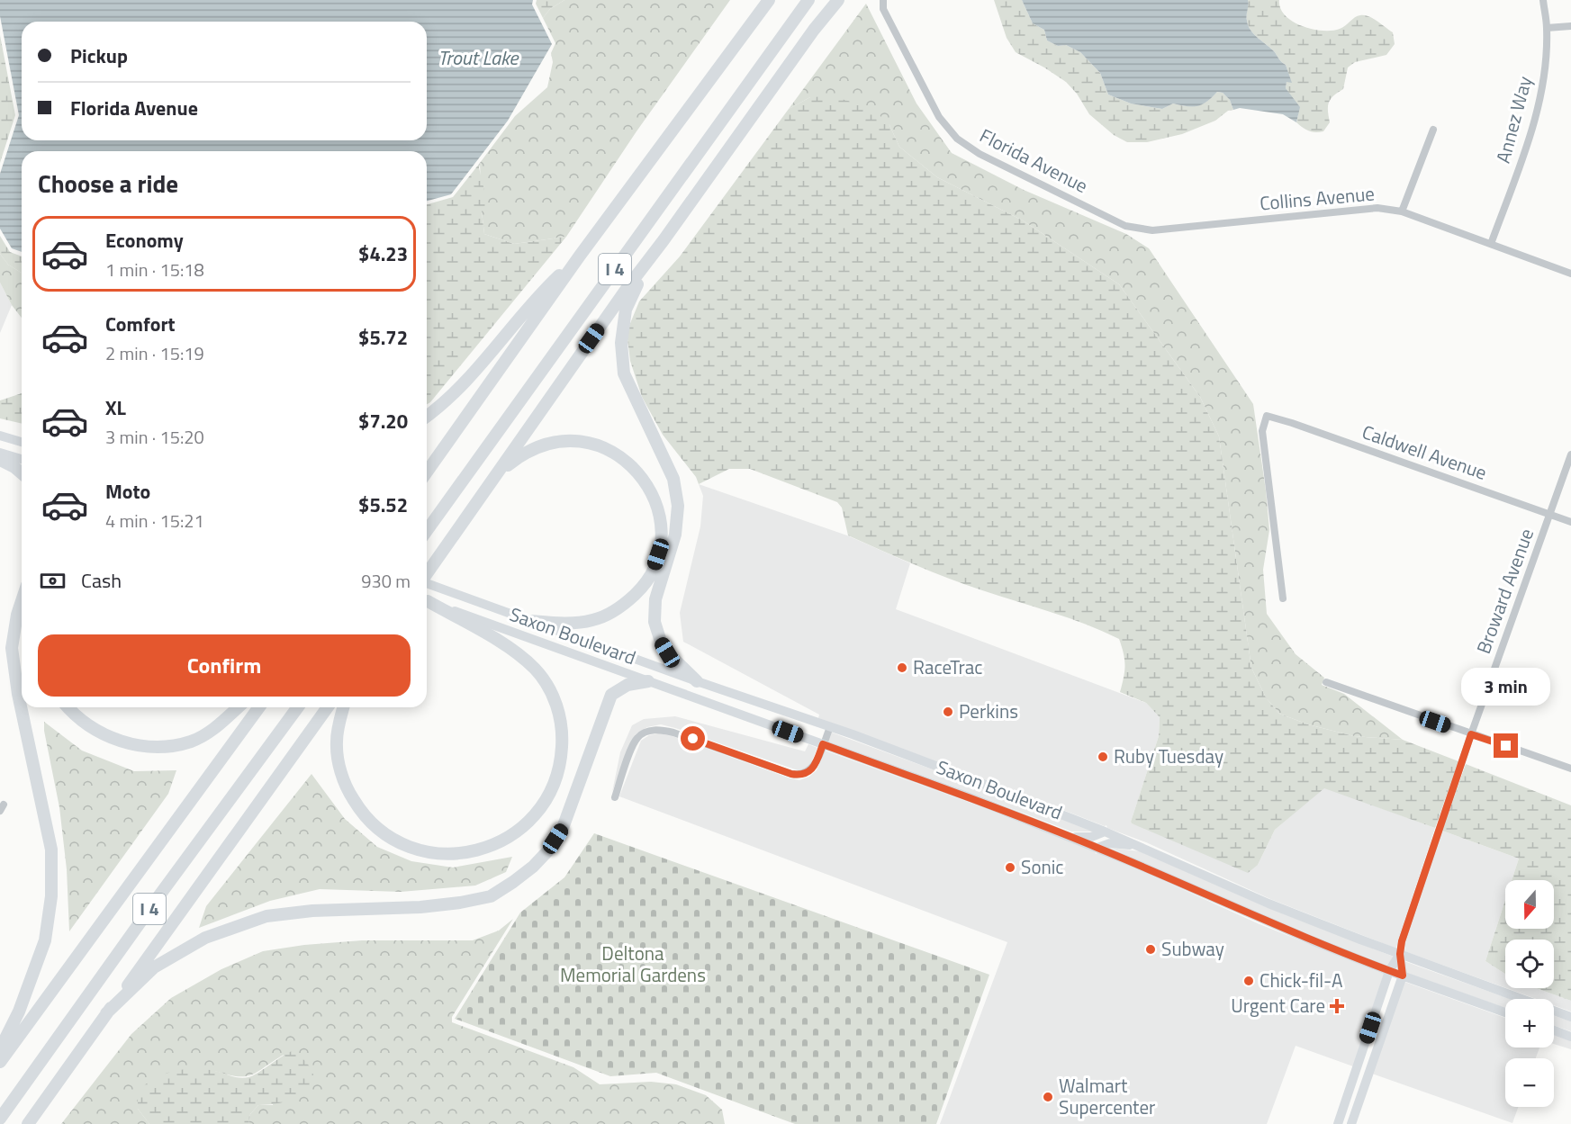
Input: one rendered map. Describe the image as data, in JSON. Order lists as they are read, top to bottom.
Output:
{
  "streets": {
    "highway": ["I 4"],
    "main road": ["Saxon Boulevard"],
    "street": [
      "Annez Way",
      "Florida Avenue",
      "Collins Avenue",
      "Caldwell Avenue",
      "Broward Avenue"
    ]
  },
  "crossings": [
    ["Annez Way", "Collins Avenue"],
    ["Florida Avenue", "Collins Avenue"],
    ["Caldwell Avenue", "Broward Avenue"],
    ["Broward Avenue", "Saxon Boulevard"]
  ],
  "water": ["Trout Lake"],
  "parks": ["Deltona Memorial Gardens"],
  "places": {
    "other": [
      "RaceTrac",
      "Perkins",
      "Ruby Tuesday",
      "Sonic",
      "Subway",
      "Chick-fil-A",
      "Walmart Supercenter"
    ],
    "health": ["Urgent Care"]
  },
  "north": "bottom",
  "page": {
    "banner": ["Pickup", "Florida Avenue"],
    "heading": "Choose a ride",
    "list": [
      {
        "name": "Economy",
        "note": "1 min · 15:18",
        "value": "$4.23"
      },
      {
        "name": "Comfort",
        "note": "2 min · 15:19",
        "value": "$5.72"
      },
      {
        "name": "XL",
        "note": "3 min · 15:20",
        "value": "$7.20"
      },
      {
        "name": "Moto",
        "note": "4 min · 15:21",
        "value": "$5.52"
      }
    ],
    "pay": ["Cash", "930 m"],
    "buttons": "Confirm",
    "bubble": "3 min",
    "map_buttons": ["+", "−"]
  }
}
